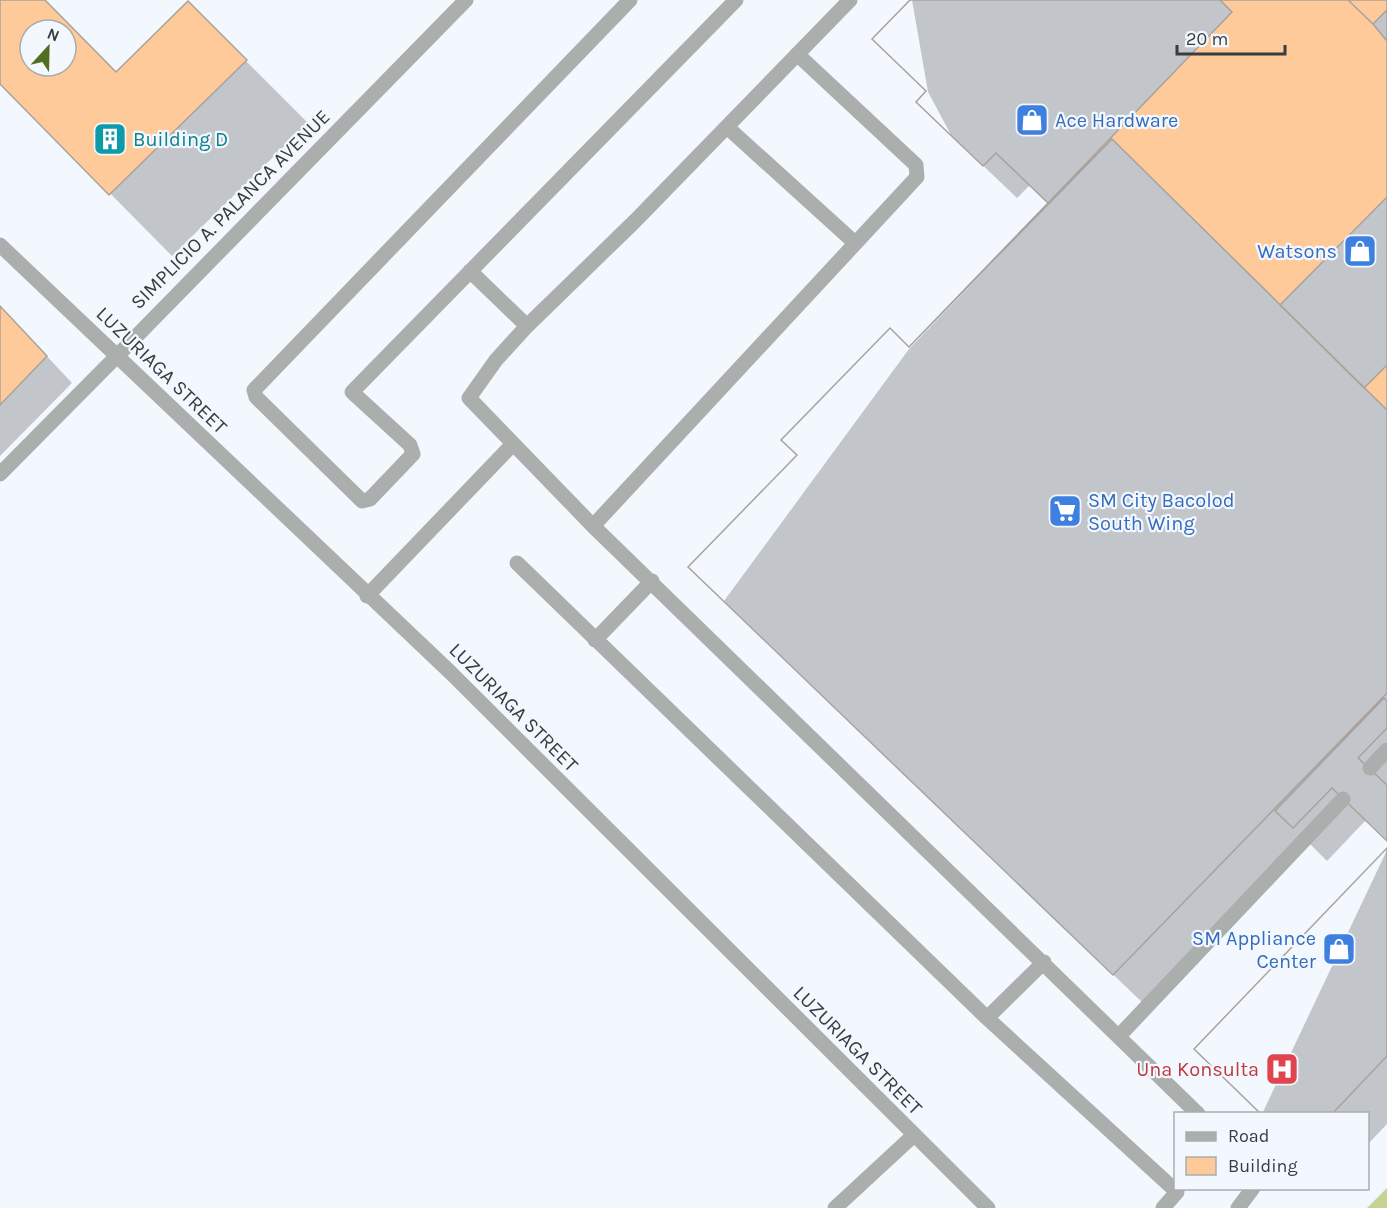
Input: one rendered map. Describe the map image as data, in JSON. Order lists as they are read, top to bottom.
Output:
{
  "streets": {
    "street": ["SIMPLICIO A. PALANCA AVENUE", "LUZURIAGA STREET"]
  },
  "crossings": [
    ["SIMPLICIO A. PALANCA AVENUE", "LUZURIAGA STREET"]
  ],
  "places": {
    "shop": ["Ace Hardware", "Watsons", "SM Appliance Center"],
    "building": ["Building D"],
    "supermarket": ["SM City Bacolod South Wing"],
    "hospital": ["Una Konsulta"]
  },
  "legend": ["Road", "Building"],
  "scale_bar": "20 m",
  "north": "top"
}
